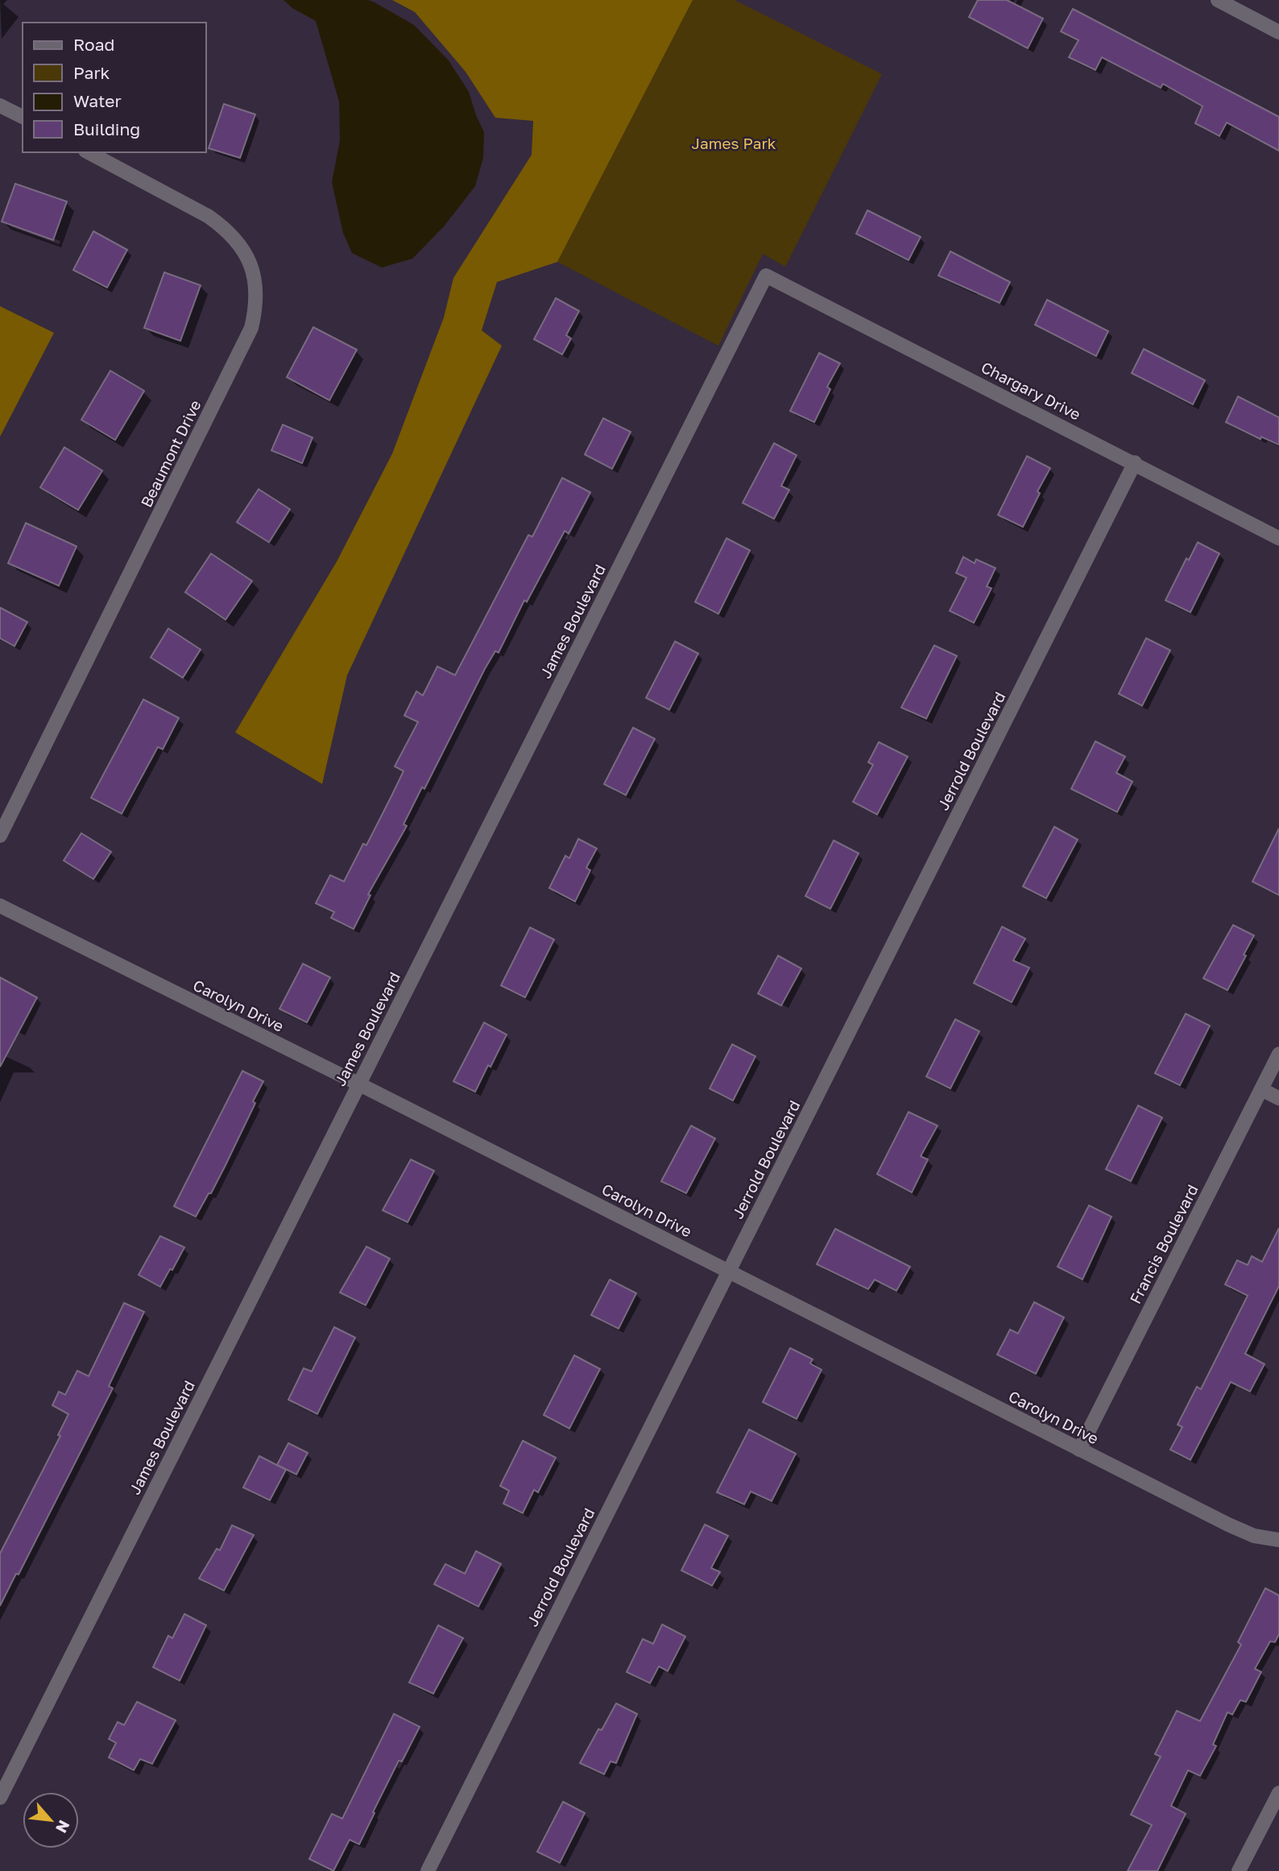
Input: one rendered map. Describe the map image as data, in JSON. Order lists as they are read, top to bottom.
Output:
{
  "streets": {
    "street": [
      "Chargary Drive",
      "Beaumont Drive",
      "James Boulevard",
      "Jerrold Boulevard",
      "Carolyn Drive",
      "Francis Boulevard"
    ]
  },
  "crossings": [
    ["Chargary Drive", "James Boulevard"],
    ["Chargary Drive", "Jerrold Boulevard"],
    ["James Boulevard", "Carolyn Drive"],
    ["Jerrold Boulevard", "Carolyn Drive"],
    ["Carolyn Drive", "Francis Boulevard"]
  ],
  "parks": ["James Park"],
  "legend": [
    "Road",
    "Park",
    "Water",
    "Building"
  ],
  "north": "bottom right"
}
